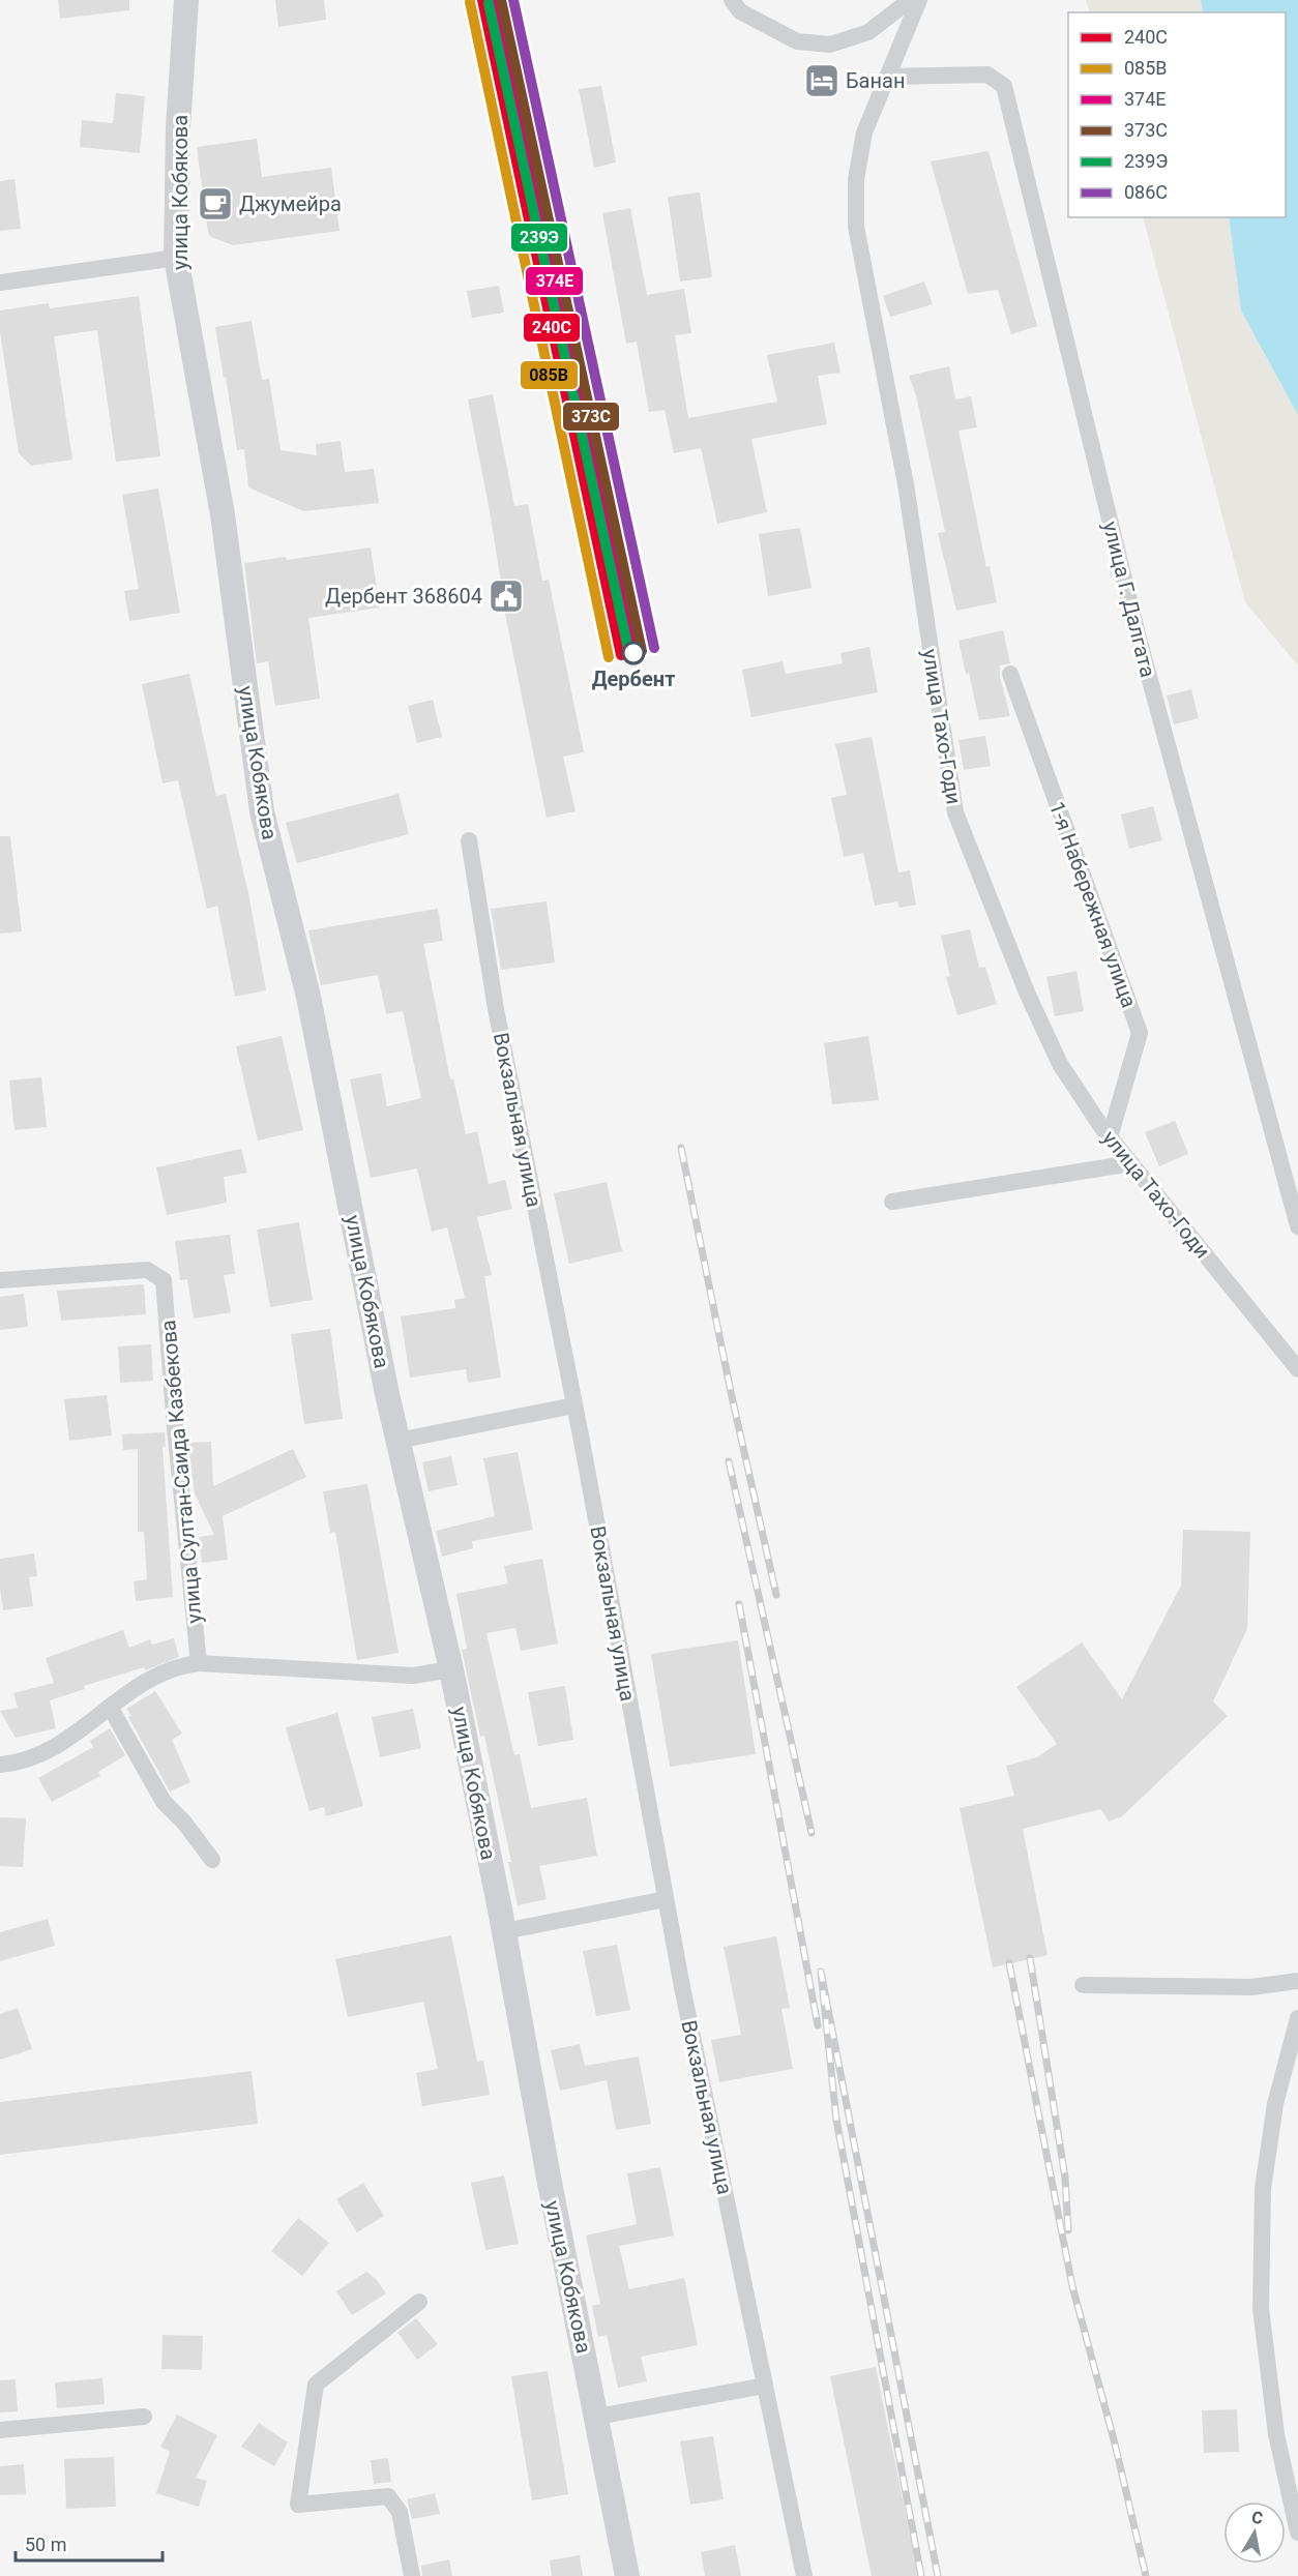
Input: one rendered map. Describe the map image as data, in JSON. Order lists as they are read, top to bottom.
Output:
{
  "streets": {
    "street": [
      "улица Кобякова",
      "улица Г. Далгата",
      "улица Тахо-Годи",
      "1-я Набережная улица",
      "Вокзальная улица",
      "улица Султан-Саида Казбекова"
    ]
  },
  "crossings": [
    ["улица Г. Далгата", "улица Тахо-Годи"],
    ["улица Тахо-Годи", "1-я Набережная улица"]
  ],
  "places": {
    "hotel": ["Банан"],
    "cafe": ["Джумейра"],
    "public building": ["Дербент 368604"],
    "other": ["Дербент"]
  },
  "lines": [
    "transit line 240С",
    "transit line 374Е",
    "transit line 373C",
    "transit line 086С",
    "transit line 085В",
    "transit line 239Э"
  ],
  "legend": [
    "240С",
    "085В",
    "374Е",
    "373C",
    "239Э",
    "086С"
  ],
  "scale_bar": "50 m",
  "north": "top"
}
